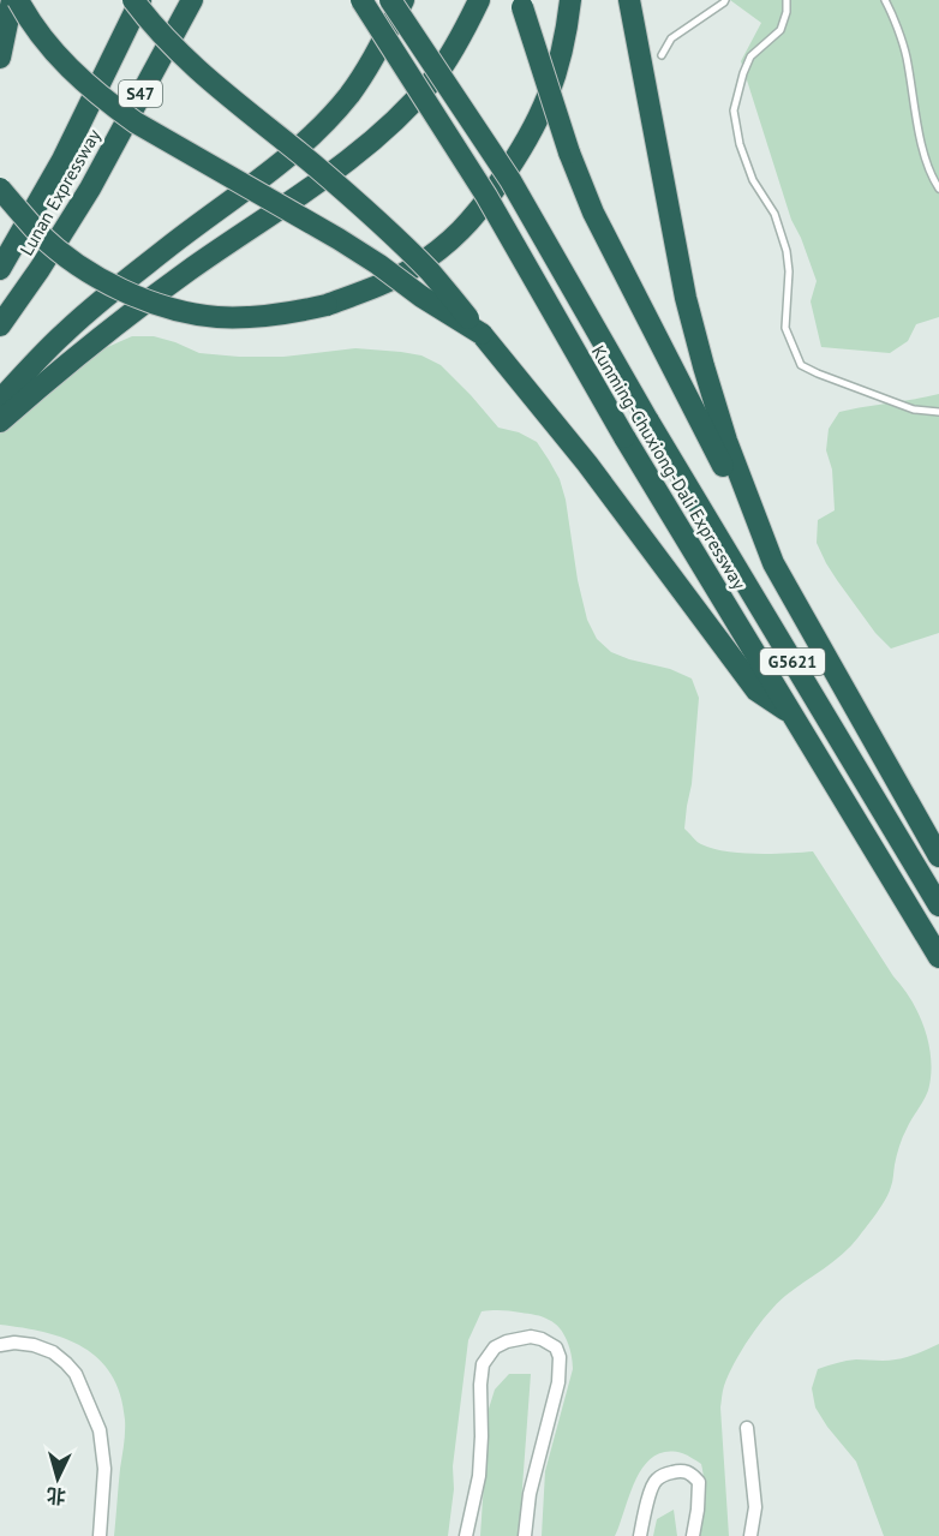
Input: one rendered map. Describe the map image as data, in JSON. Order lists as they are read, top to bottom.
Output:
{
  "streets": {
    "highway": [
      "S47",
      "Lunan Expressway",
      "Kunming-Chuxiong-Dali Expressway",
      "G5621"
    ]
  },
  "north": "bottom"
}
